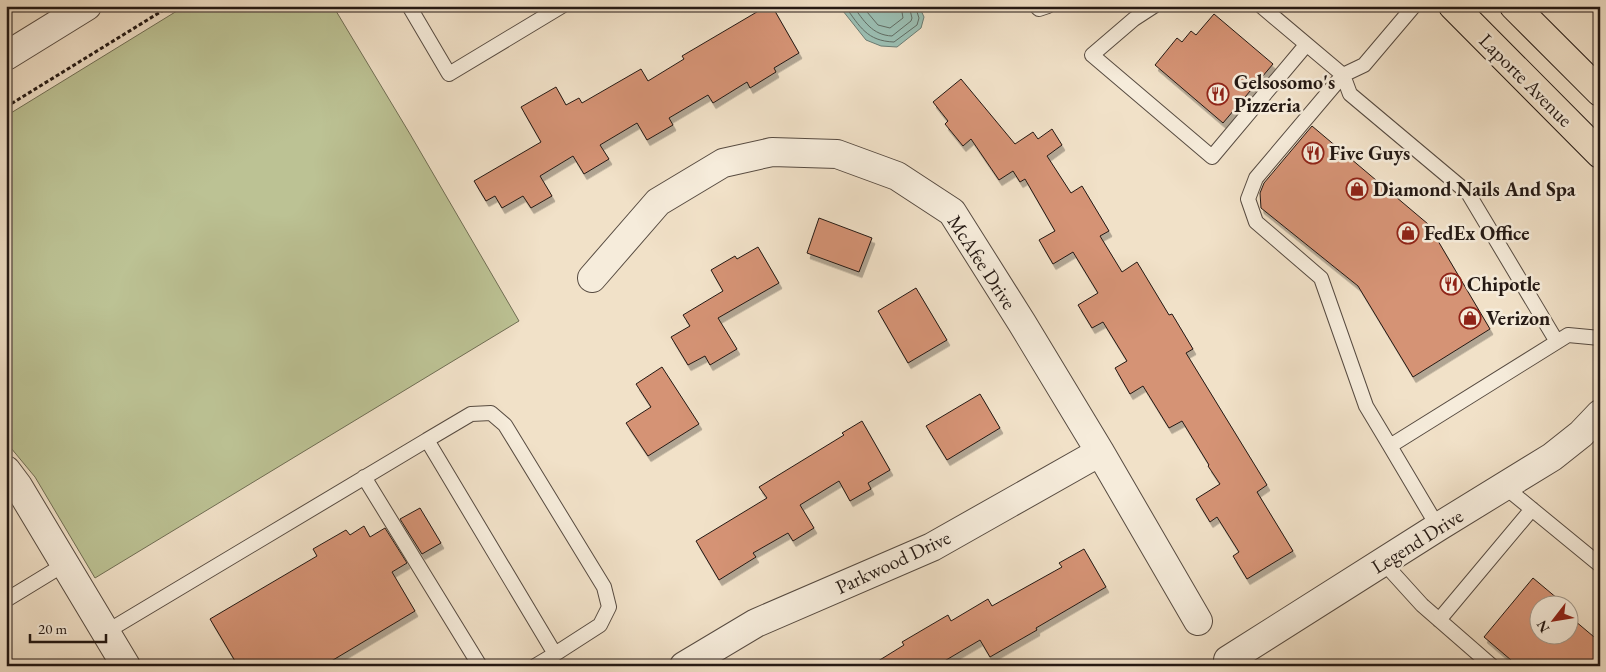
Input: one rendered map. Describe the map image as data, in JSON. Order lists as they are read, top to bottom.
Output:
{
  "streets": {
    "main road": ["Laporte Avenue"],
    "street": ["McAfee Drive", "Legend Drive", "Parkwood Drive"]
  },
  "crossings": [
    ["McAfee Drive", "Parkwood Drive"]
  ],
  "places": {
    "restaurant": ["Gelsosomo's Pizzeria", "Five Guys", "Chipotle"],
    "shop": ["Diamond Nails And Spa", "FedEx Office", "Verizon"]
  },
  "scale_bar": "20 m",
  "north": "bottom left"
}
